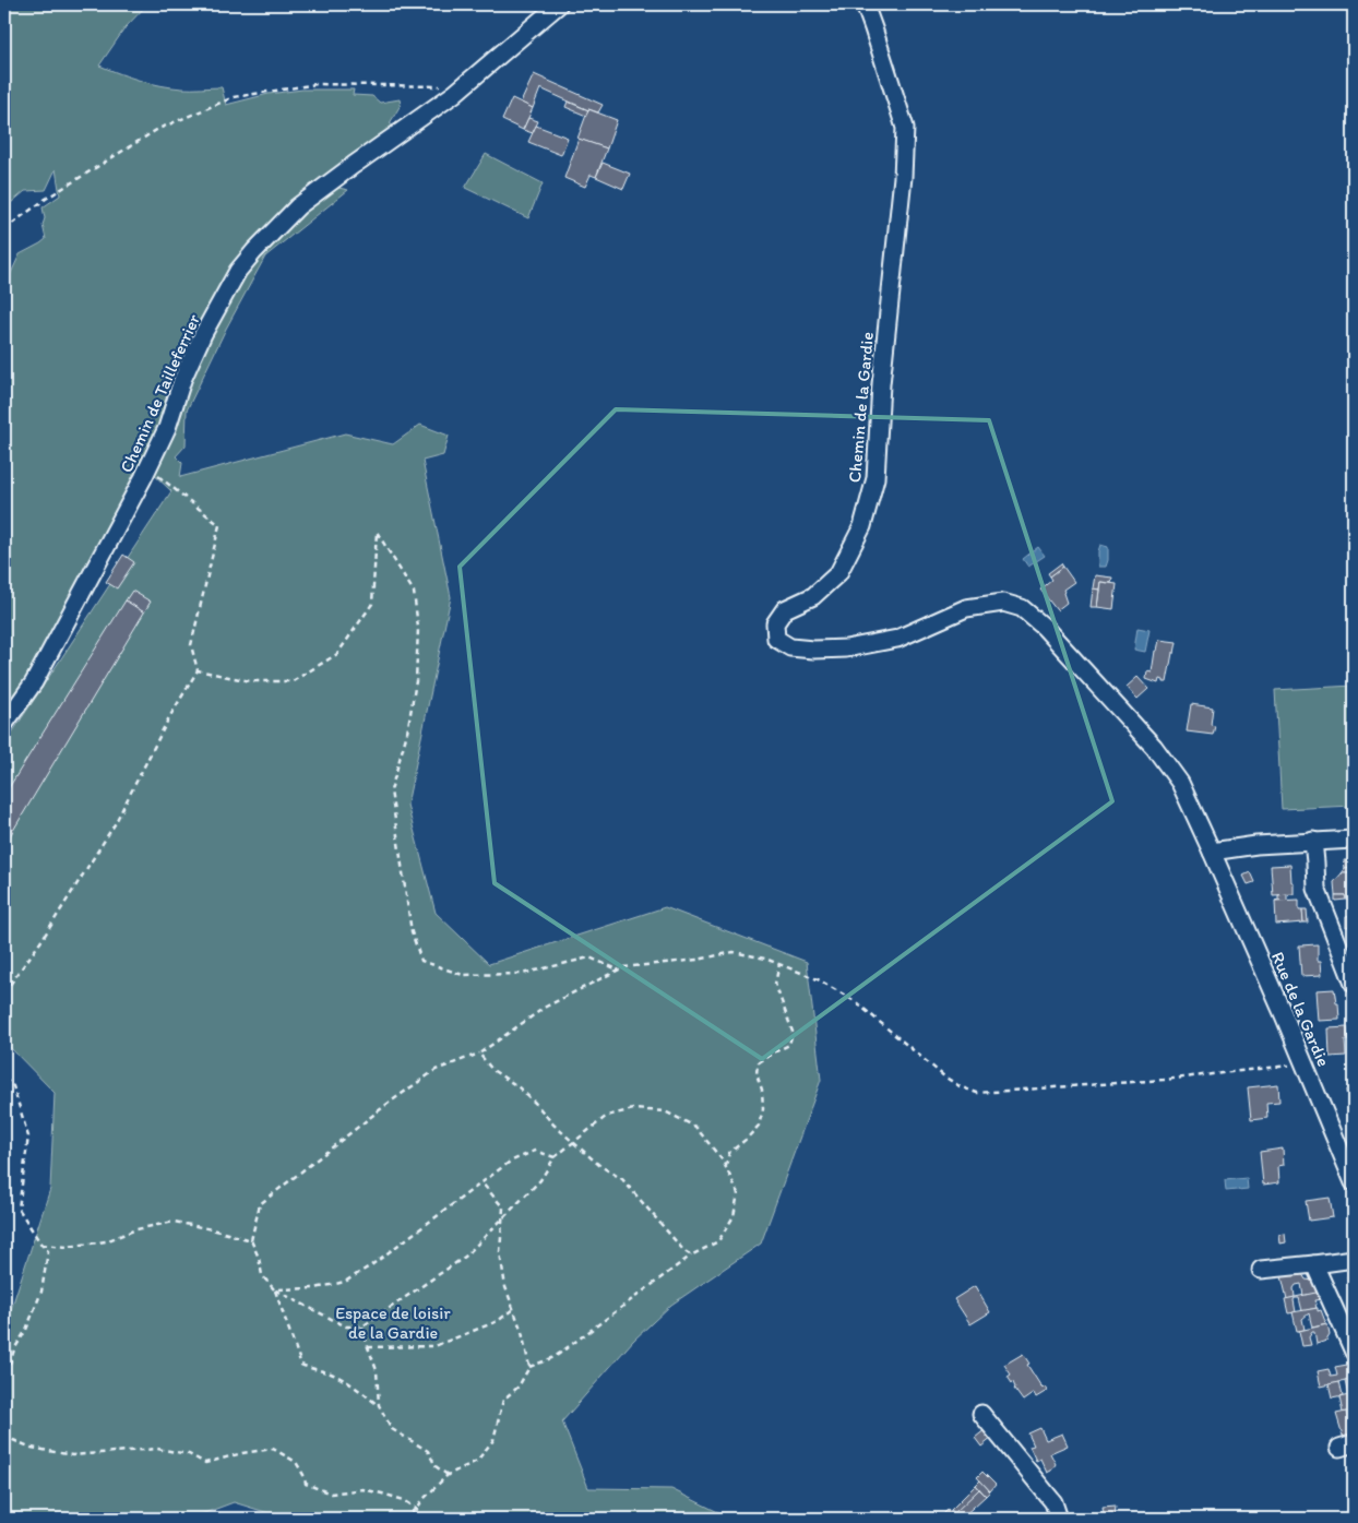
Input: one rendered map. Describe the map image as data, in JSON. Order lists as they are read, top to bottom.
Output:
{
  "streets": {
    "street": ["Chemin de Tailleferrier", "Chemin de la Gardie", "Rue de la Gardie"]
  },
  "crossings": [
    ["Chemin de la Gardie", "Rue de la Gardie"]
  ],
  "parks": ["Espace de loisir de la Gardie"]
}
